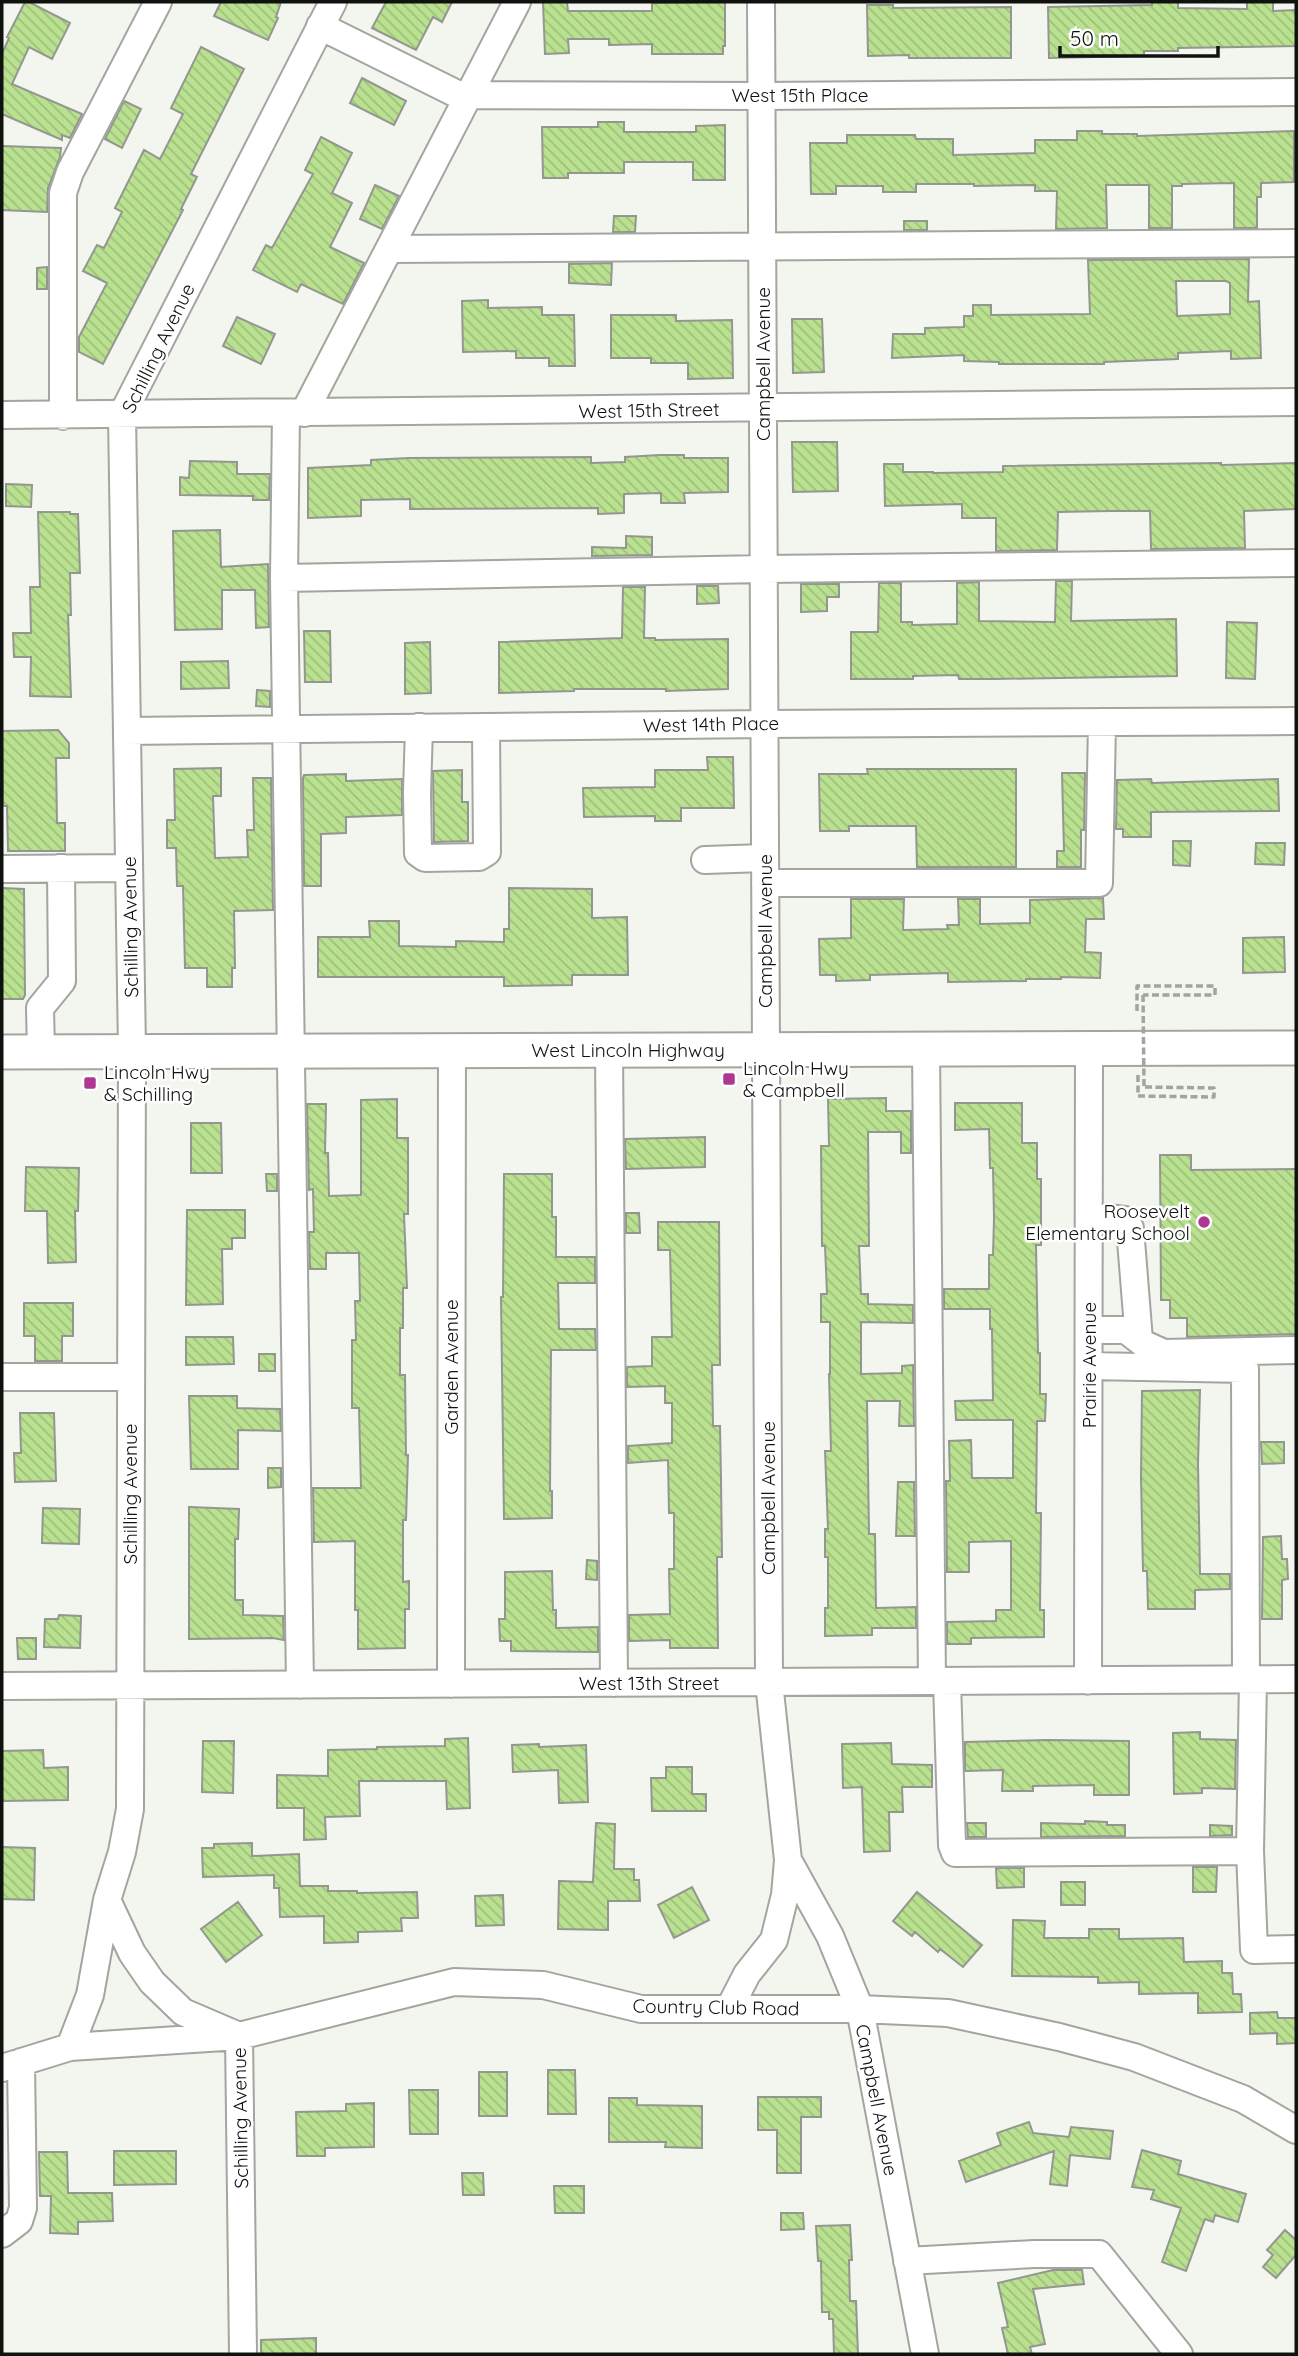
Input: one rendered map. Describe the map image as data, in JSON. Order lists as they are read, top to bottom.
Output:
{
  "streets": {
    "main road": ["West Lincoln Highway"],
    "street": [
      "West 15th Place",
      "Schilling Avenue",
      "Campbell Avenue",
      "West 15th Street",
      "West 14th Place",
      "Prairie Avenue",
      "Garden Avenue",
      "West 13th Street",
      "Country Club Road"
    ]
  },
  "crossings": [
    ["West 15th Place", "Schilling Avenue"],
    ["West 15th Place", "Campbell Avenue"],
    ["Schilling Avenue", "West 15th Street"],
    ["Schilling Avenue", "West 14th Place"],
    ["Schilling Avenue", "West Lincoln Highway"],
    ["Schilling Avenue", "West 13th Street"],
    ["Schilling Avenue", "Country Club Road"],
    ["Campbell Avenue", "West 15th Street"],
    ["Campbell Avenue", "West 14th Place"],
    ["Campbell Avenue", "West Lincoln Highway"],
    ["Campbell Avenue", "West 13th Street"],
    ["Campbell Avenue", "Country Club Road"],
    ["West Lincoln Highway", "Prairie Avenue"],
    ["West Lincoln Highway", "Garden Avenue"],
    ["Prairie Avenue", "West 13th Street"],
    ["Garden Avenue", "West 13th Street"]
  ],
  "places": {
    "transit": ["Lincoln Hwy & Campbell", "Lincoln Hwy & Schilling"],
    "other": ["Roosevelt Elementary School"]
  },
  "scale_bar": "50 m"
}
